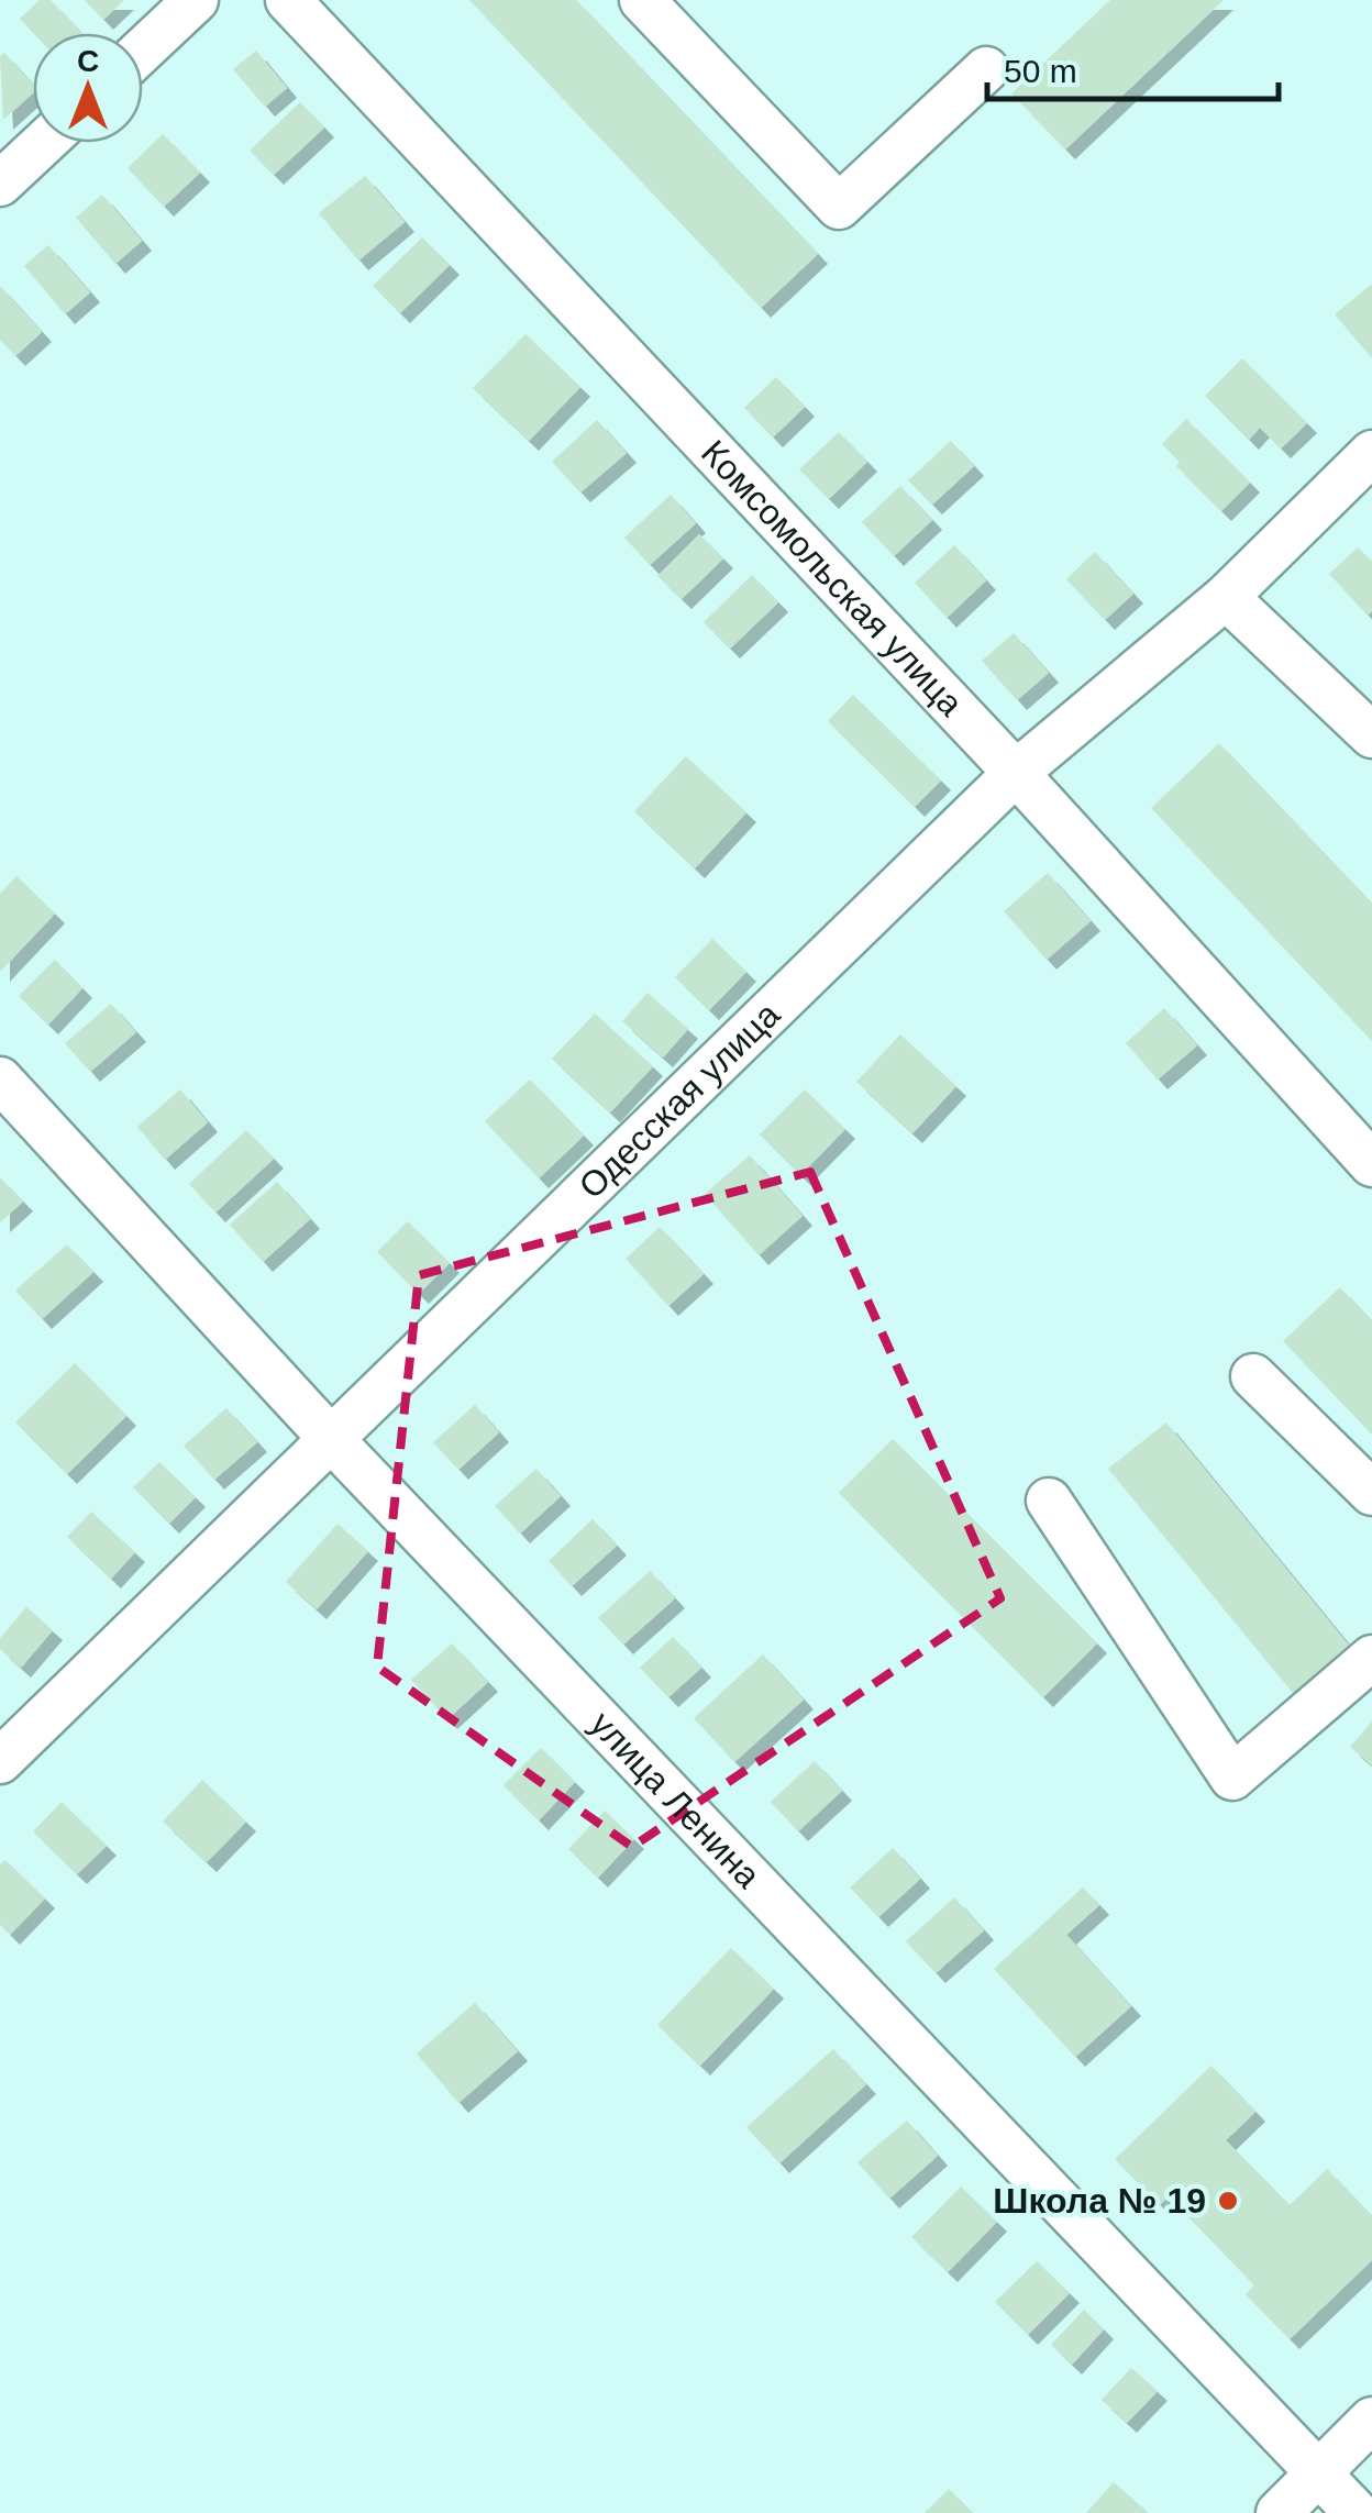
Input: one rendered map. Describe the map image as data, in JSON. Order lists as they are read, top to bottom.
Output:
{
  "streets": {
    "street": ["Комсомольская улица", "Одесская улица", "улица Ленина"]
  },
  "crossings": [
    ["Комсомольская улица", "Одесская улица"],
    ["Одесская улица", "улица Ленина"]
  ],
  "places": ["Школа № 19"],
  "scale_bar": "50 m",
  "north": "top"
}
